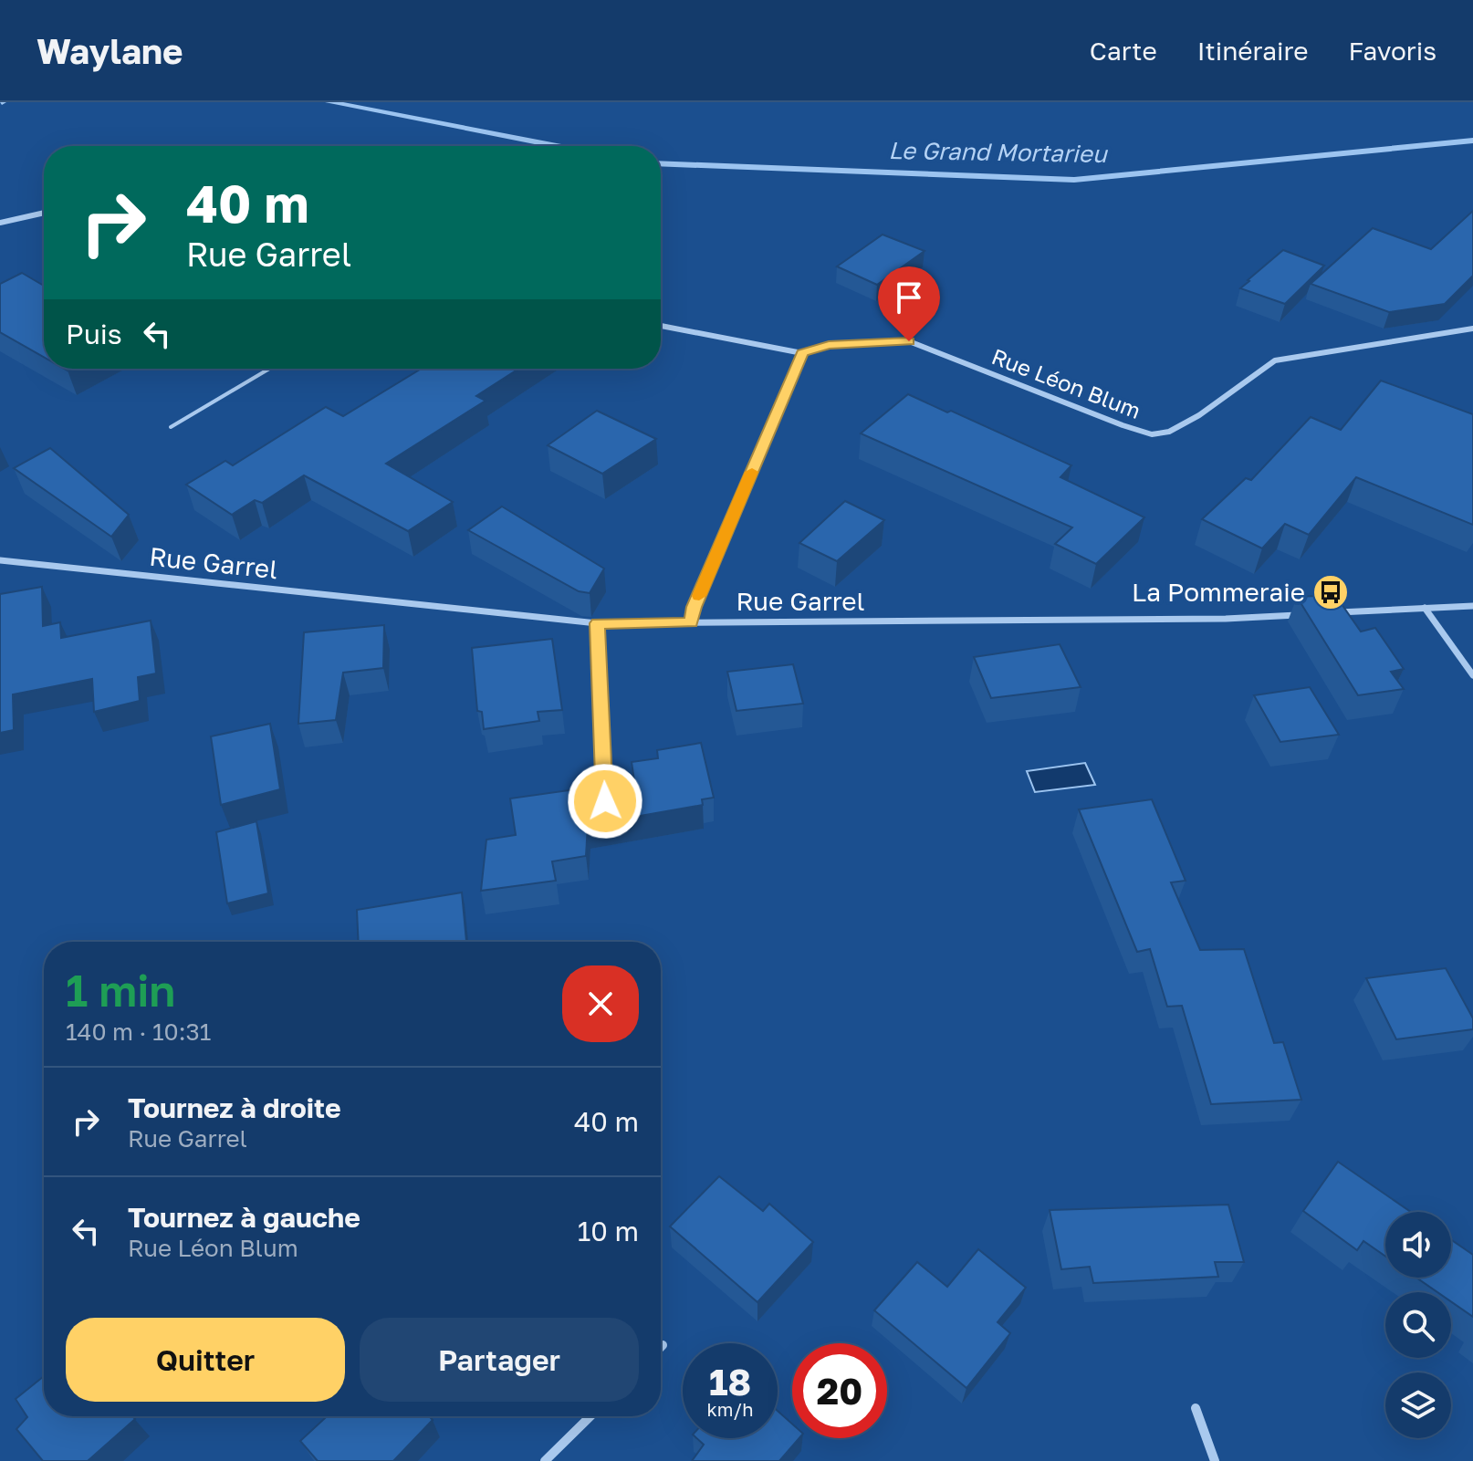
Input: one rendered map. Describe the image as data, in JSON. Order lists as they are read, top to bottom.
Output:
{
  "streets": {
    "street": ["Rue Léon Blum", "Rue Garrel"]
  },
  "water": ["Le Grand Mortarieu"],
  "places": {
    "bus stop": ["La Pommeraie"]
  },
  "page": {
    "header": "Waylane",
    "nav": ["Carte", "Itinéraire", "Favoris"],
    "turn": ["40 m", "Rue Garrel"],
    "then": "Puis",
    "heading": ["1 min", "140 m · 10:31"],
    "list": [
      {
        "name": "Tournez à droite",
        "note": "Rue Garrel",
        "value": "40 m"
      },
      {
        "name": "Tournez à gauche",
        "note": "Rue Léon Blum",
        "value": "10 m"
      }
    ],
    "buttons": ["Quitter", "Partager"],
    "speed": "18 km/h",
    "limit": "20"
  }
}
